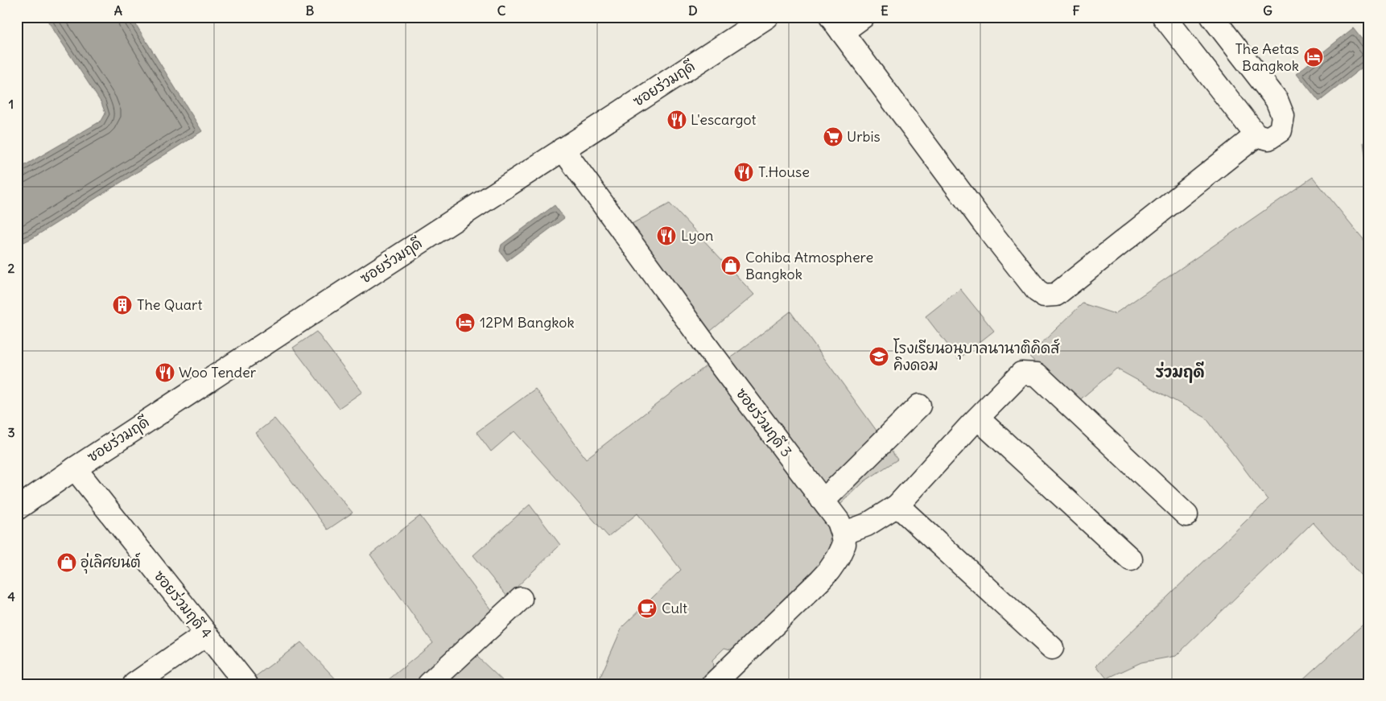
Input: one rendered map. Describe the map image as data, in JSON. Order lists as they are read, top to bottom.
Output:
{
  "streets": {
    "street": ["ซอยร่วมฤดี", "ซอยร่วมฤดี 3", "ซอยร่วมฤดี 4"]
  },
  "crossings": [
    ["ซอยร่วมฤดี", "ซอยร่วมฤดี 3"],
    ["ซอยร่วมฤดี", "ซอยร่วมฤดี 4"]
  ],
  "districts": ["ร่วมฤดี"],
  "places": {
    "hotel": ["The Aetas Bangkok", "12PM Bangkok"],
    "restaurant": [
      "L'escargot",
      "T.House",
      "Lyon",
      "Woo Tender"
    ],
    "supermarket": ["Urbis"],
    "shop": ["Cohiba Atmosphere Bangkok", "อุ่เลิศยนต์"],
    "building": ["The Quart"],
    "school or university": ["โรงเรียนอนุบาลนานาติคิดส์ คิงดอม"],
    "cafe": ["Cult"]
  },
  "grid": {
    "columns": [
      "A",
      "B",
      "C",
      "D",
      "E",
      "F",
      "G"
    ],
    "rows": [
      "1",
      "2",
      "3",
      "4"
    ]
  }
}
